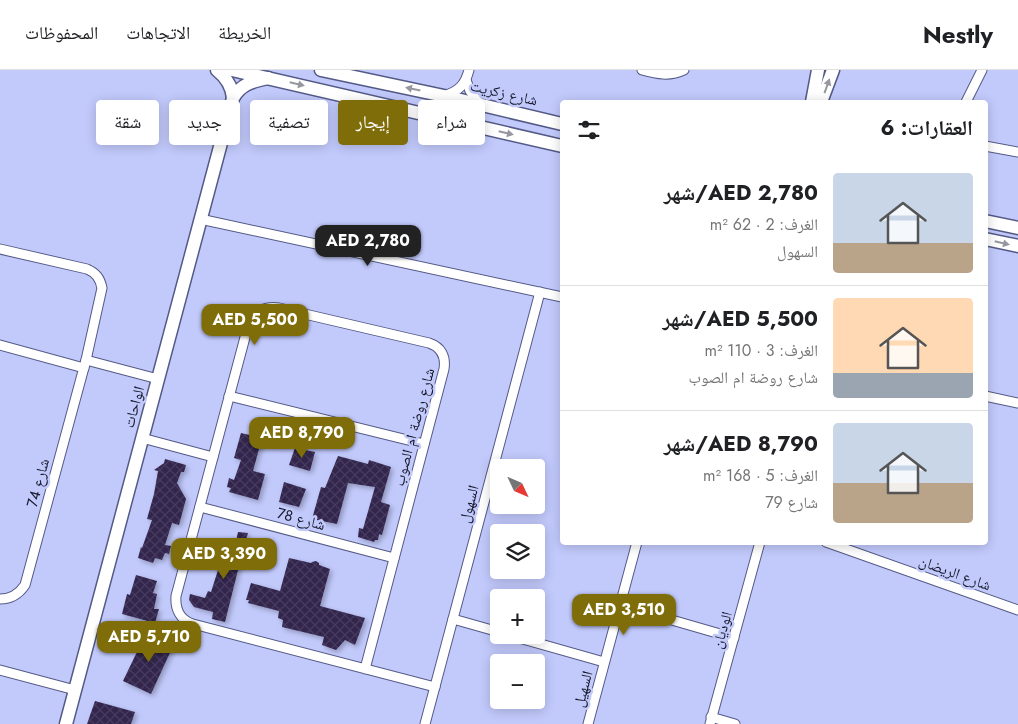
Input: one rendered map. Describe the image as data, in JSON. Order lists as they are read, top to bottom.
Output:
{
  "streets": {
    "street": [
      "شارع زكريت",
      "الواحات",
      "شارع روضة ام الصوب",
      "شارع 74",
      "السهول",
      "شارع 78",
      "شارع الريضان",
      "الوديان",
      "السهيل"
    ]
  },
  "crossings": [
    ["شارع روضة ام الصوب", "السهول"],
    ["شارع روضة ام الصوب", "شارع 78"]
  ],
  "north": "bottom right",
  "page": {
    "header": "Nestly",
    "nav": ["الخريطة", "الاتجاهات", "المحفوظات"],
    "chip": [
      "شراء",
      "إيجار",
      "تصفية",
      "جديد",
      "شقة"
    ],
    "heading": "العقارات: 6",
    "list": [
      {
        "name": "AED 2,780/شهر",
        "note": "الغرف: 2 · 62 m² · السهول"
      },
      {
        "name": "AED 5,500/شهر",
        "note": "الغرف: 3 · 110 m² · شارع روضة ام الصوب"
      },
      {
        "name": "AED 8,790/شهر",
        "note": "الغرف: 5 · 168 m² · شارع 79"
      }
    ],
    "price": [
      "AED 2,780",
      "AED 5,500",
      "AED 8,790",
      "AED 3,390",
      "AED 3,510",
      "AED 5,710"
    ],
    "map_buttons": ["+", "−"]
  }
}
